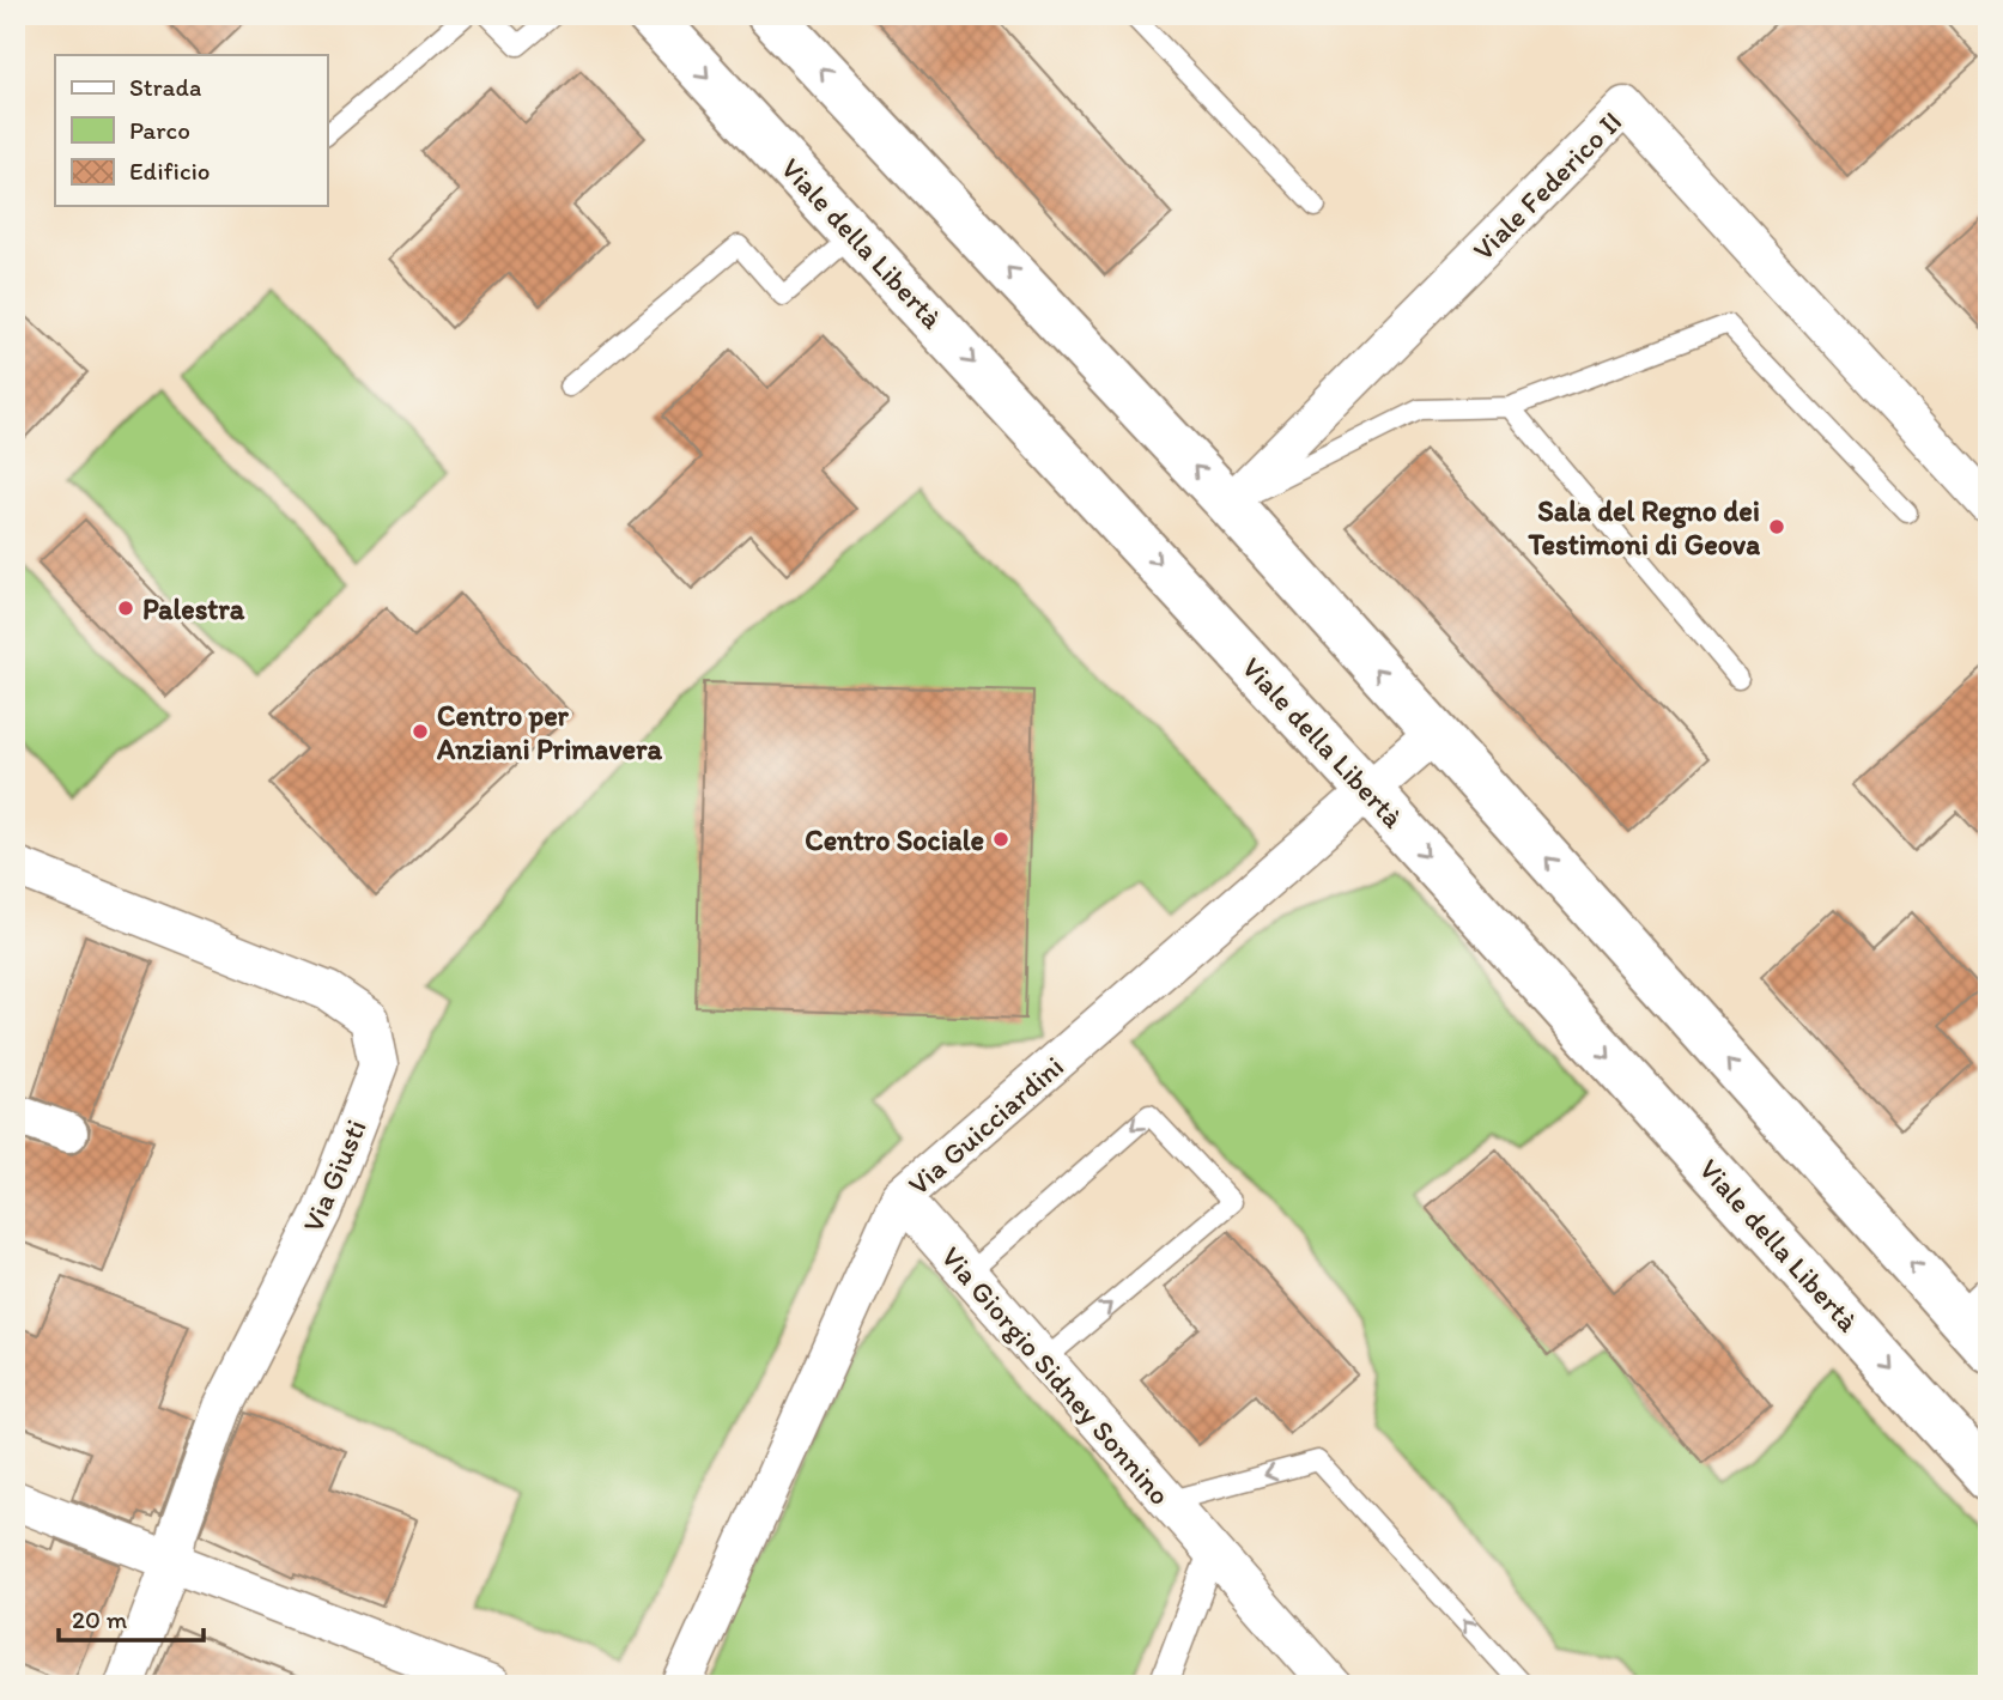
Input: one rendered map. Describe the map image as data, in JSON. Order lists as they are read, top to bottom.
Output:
{
  "streets": {
    "street": [
      "Viale Federico II",
      "Viale della Libertà",
      "Via Guicciardini",
      "Via Giusti",
      "Via Giorgio Sidney Sonnino"
    ]
  },
  "crossings": [
    ["Viale della Libertà", "Via Guicciardini"],
    ["Via Guicciardini", "Via Giorgio Sidney Sonnino"]
  ],
  "places": [
    "Sala del Regno dei Testimoni di Geova",
    "Palestra",
    "Centro per Anziani Primavera",
    "Centro Sociale"
  ],
  "legend": ["Strada", "Parco", "Edificio"],
  "scale_bar": "20 m"
}
